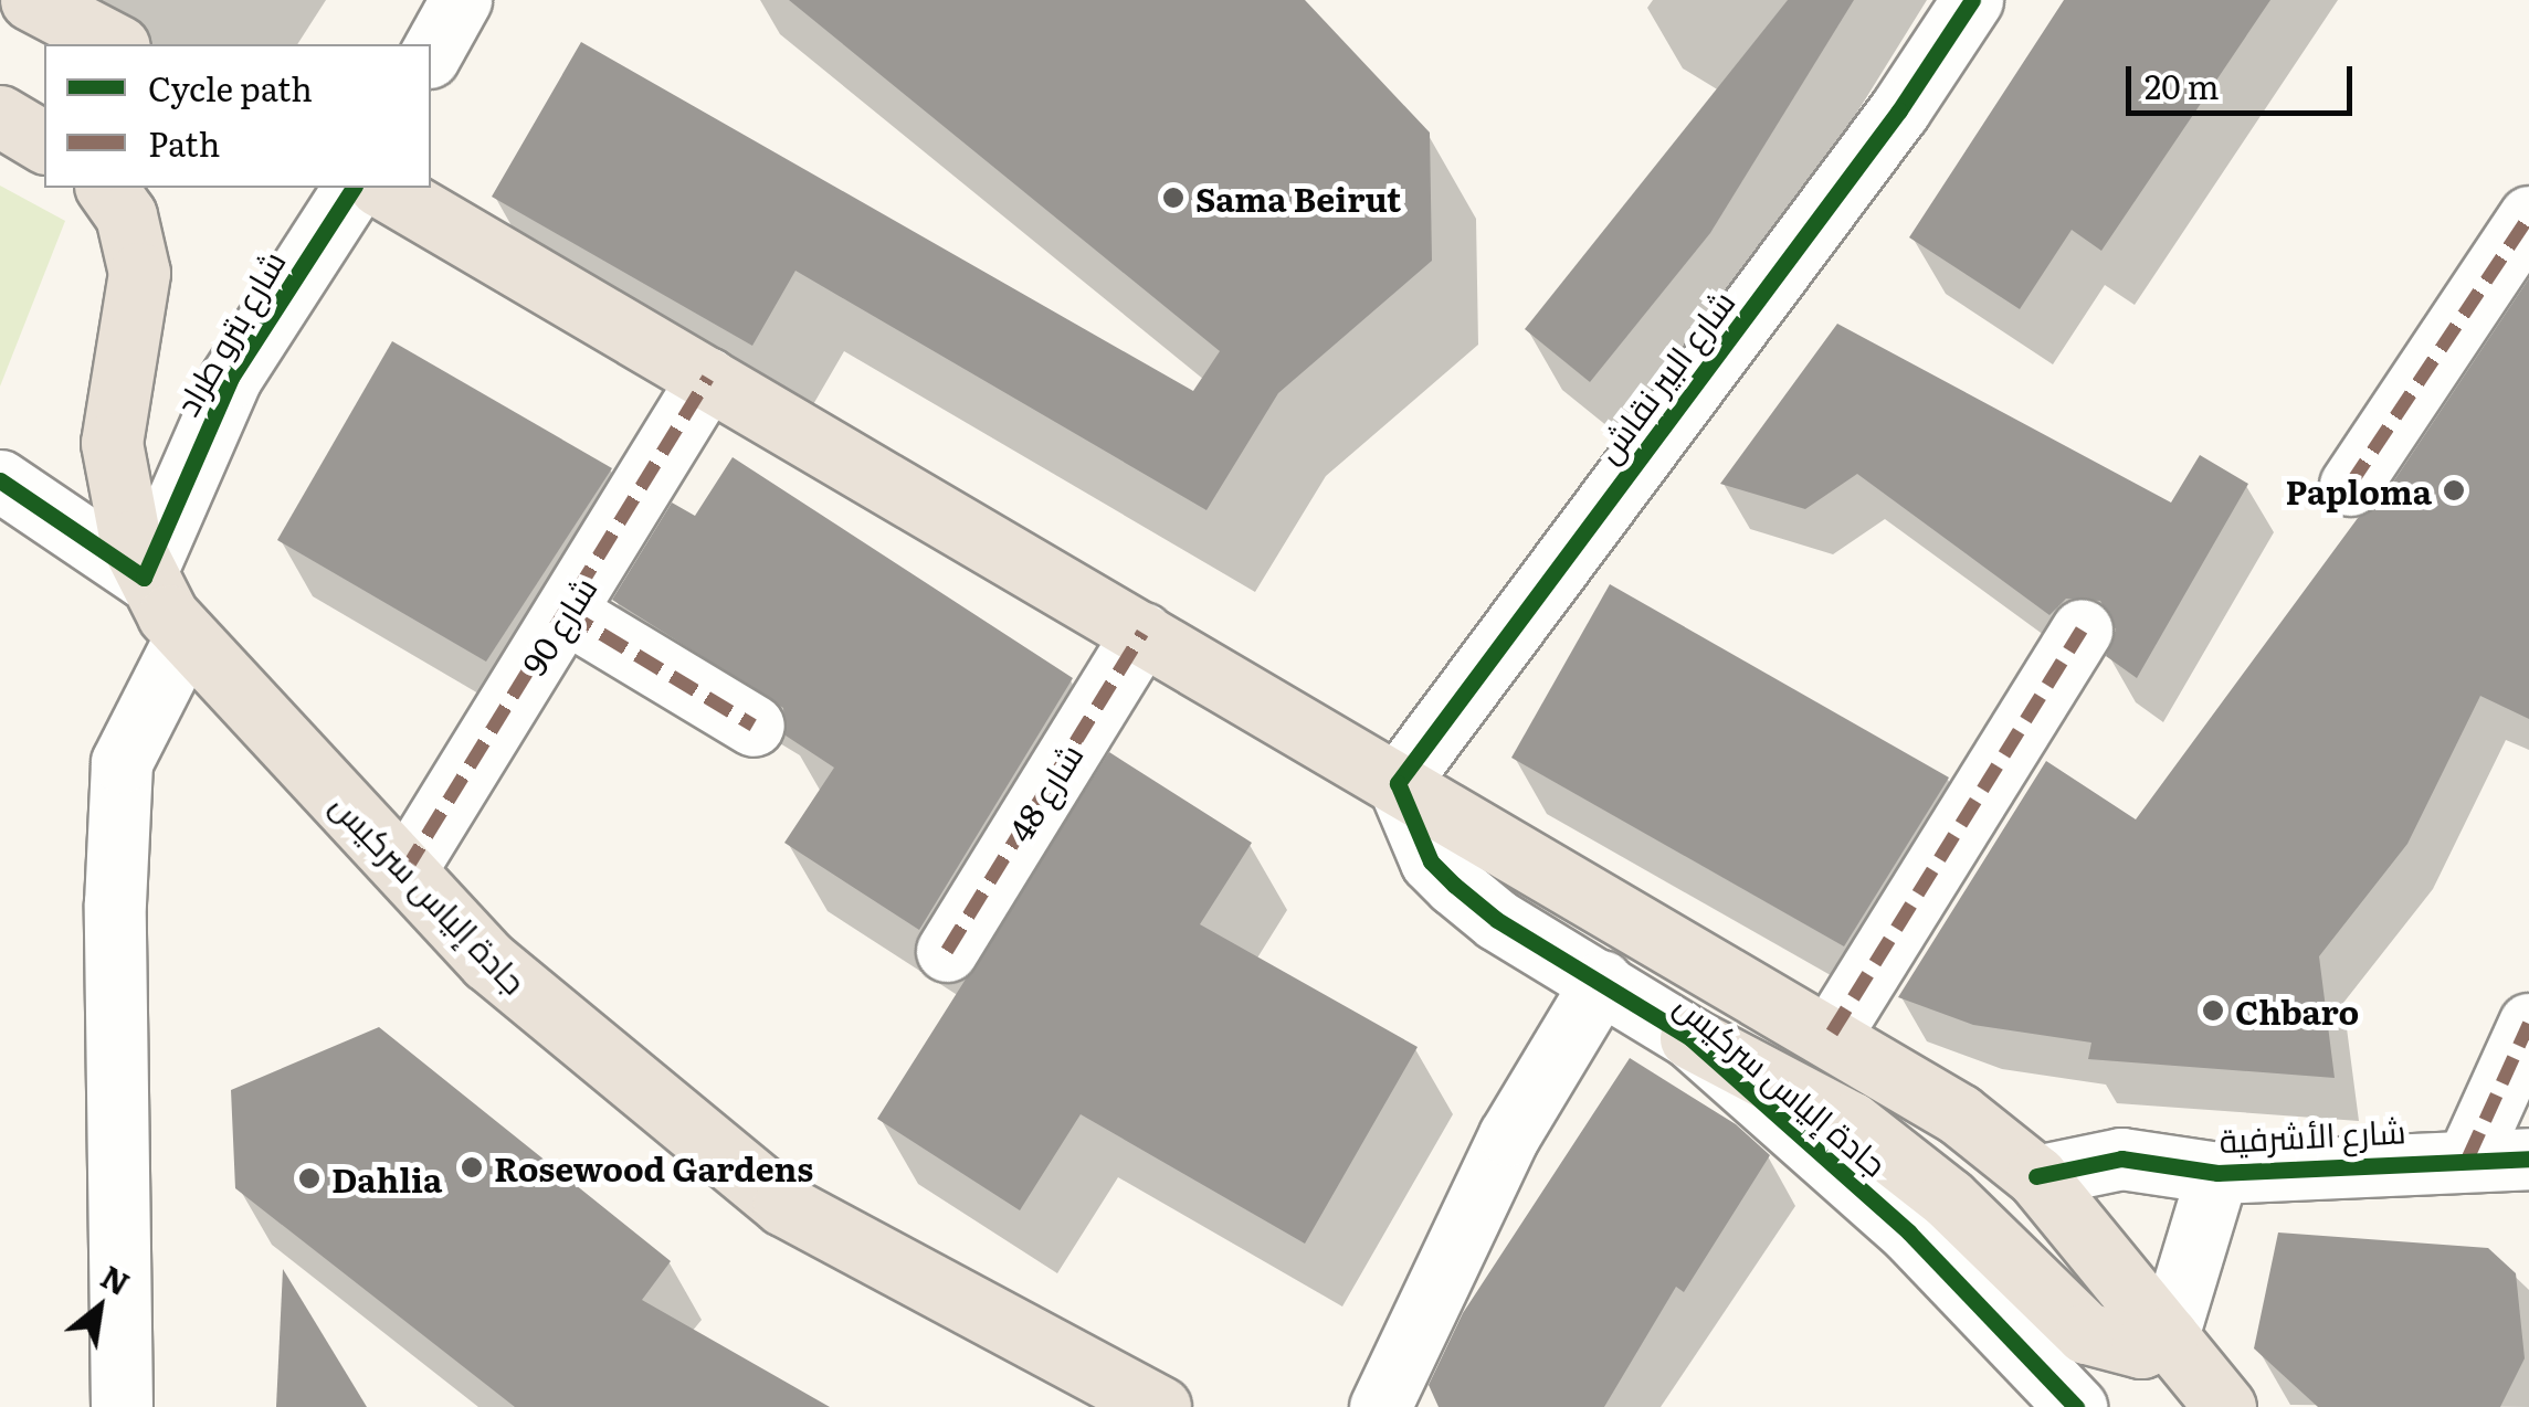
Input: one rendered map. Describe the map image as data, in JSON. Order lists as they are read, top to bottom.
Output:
{
  "streets": {
    "main road": ["جادة إلياس سركيس"],
    "street": [
      "شارع بترو طراد",
      "شارع البير نقاش",
      "شارع 90",
      "شارع 48",
      "شارع الأشرفية"
    ]
  },
  "crossings": [
    ["شارع بترو طراد", "جادة إلياس سركيس"],
    ["شارع البير نقاش", "جادة إلياس سركيس"],
    ["شارع 90", "جادة إلياس سركيس"],
    ["شارع 48", "جادة إلياس سركيس"],
    ["جادة إلياس سركيس", "شارع الأشرفية"]
  ],
  "places": [
    "Sama Beirut",
    "Paploma",
    "Chbaro",
    "Rosewood Gardens",
    "Dahlia"
  ],
  "legend": ["Cycle path", "Path"],
  "scale_bar": "20 m",
  "north": "top right"
}
